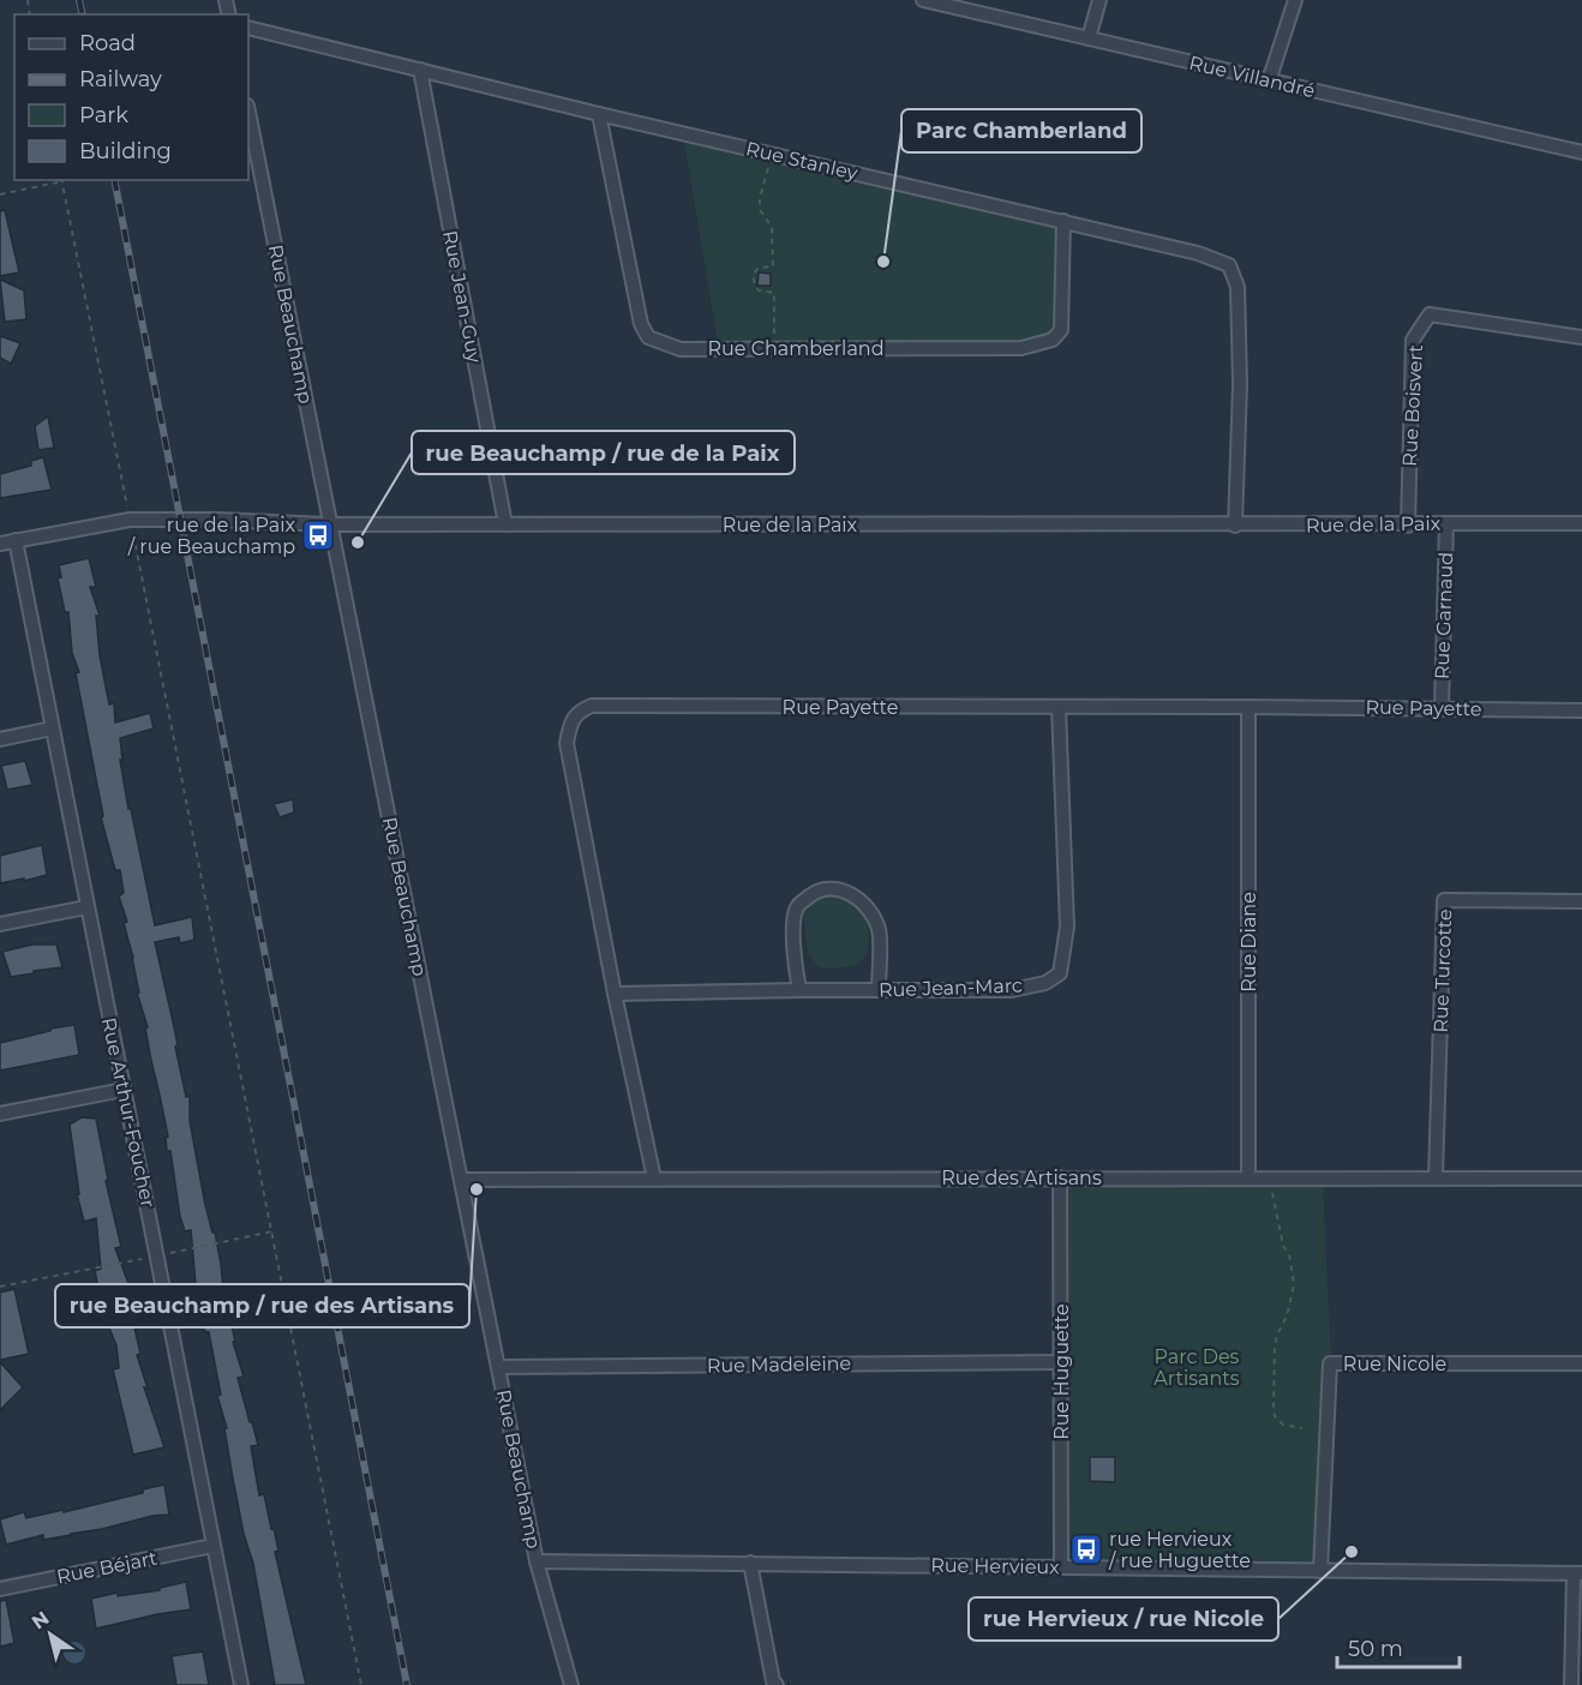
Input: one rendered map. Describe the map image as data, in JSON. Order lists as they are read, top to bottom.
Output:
{
  "streets": {
    "street": [
      "Rue Villandré",
      "Rue Stanley",
      "Rue Jean-Guy",
      "Rue Beauchamp",
      "Rue Chamberland",
      "Rue Boisvert",
      "Rue de la Paix",
      "Rue Garnaud",
      "Rue Payette",
      "Rue Diane",
      "Rue Turcotte",
      "Rue Jean-Marc",
      "Rue Arthur-Foucher",
      "Rue des Artisans",
      "Rue Nicole",
      "Rue Madeleine",
      "Rue Huguette",
      "Rue Hervieux",
      "Rue Béjart"
    ]
  },
  "crossings": [
    ["Rue Stanley", "Rue Jean-Guy"],
    ["Rue Stanley", "Rue Chamberland"],
    ["Rue Stanley", "Rue de la Paix"],
    ["Rue Jean-Guy", "Rue de la Paix"],
    ["Rue Beauchamp", "Rue de la Paix"],
    ["Rue Beauchamp", "Rue des Artisans"],
    ["Rue Beauchamp", "Rue Madeleine"],
    ["Rue Beauchamp", "Rue Hervieux"],
    ["Rue Boisvert", "Rue de la Paix"],
    ["Rue de la Paix", "Rue Garnaud"],
    ["Rue de la Paix", "Rue Arthur-Foucher"],
    ["Rue Garnaud", "Rue Payette"],
    ["Rue Payette", "Rue Diane"],
    ["Rue Payette", "Rue Jean-Marc"],
    ["Rue Payette", "Rue des Artisans"],
    ["Rue Diane", "Rue des Artisans"],
    ["Rue Turcotte", "Rue des Artisans"],
    ["Rue Arthur-Foucher", "Rue Béjart"],
    ["Rue des Artisans", "Rue Huguette"],
    ["Rue Nicole", "Rue Hervieux"],
    ["Rue Madeleine", "Rue Huguette"],
    ["Rue Huguette", "Rue Hervieux"]
  ],
  "parks": ["Parc Des Artisants"],
  "places": {
    "other": [
      "Parc Chamberland",
      "rue Beauchamp / rue de la Paix",
      "rue Beauchamp / rue des Artisans",
      "rue Hervieux / rue Nicole"
    ],
    "bus stop": ["rue de la Paix / rue Beauchamp", "rue Hervieux / rue Huguette"]
  },
  "legend": [
    "Road",
    "Railway",
    "Park",
    "Building"
  ],
  "scale_bar": "50 m",
  "north": "top left"
}
